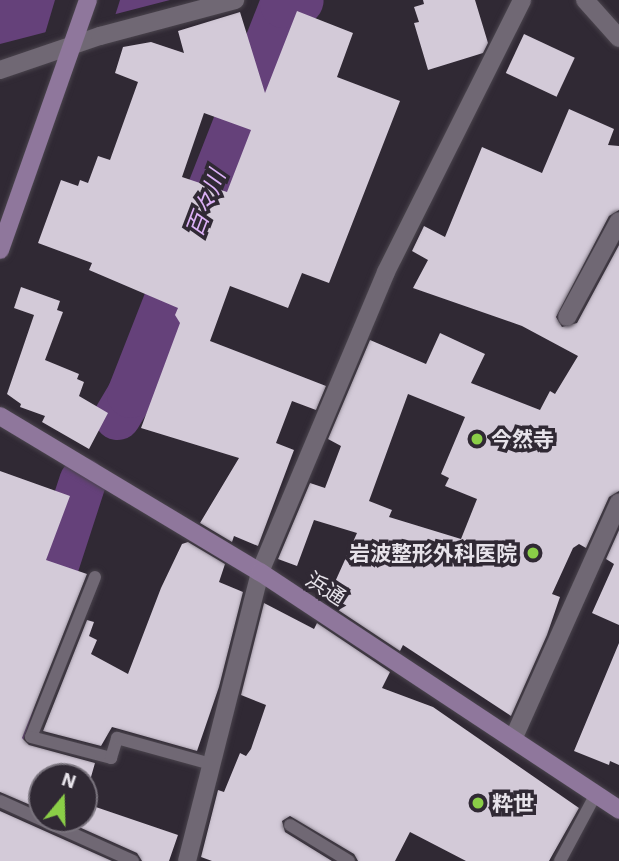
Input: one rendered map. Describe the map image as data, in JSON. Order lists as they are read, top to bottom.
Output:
{
  "streets": {
    "street": ["浜通"]
  },
  "water": ["百々川"],
  "places": ["今然寺", "岩波整形外科医院", "粋世"],
  "north": "top"
}
